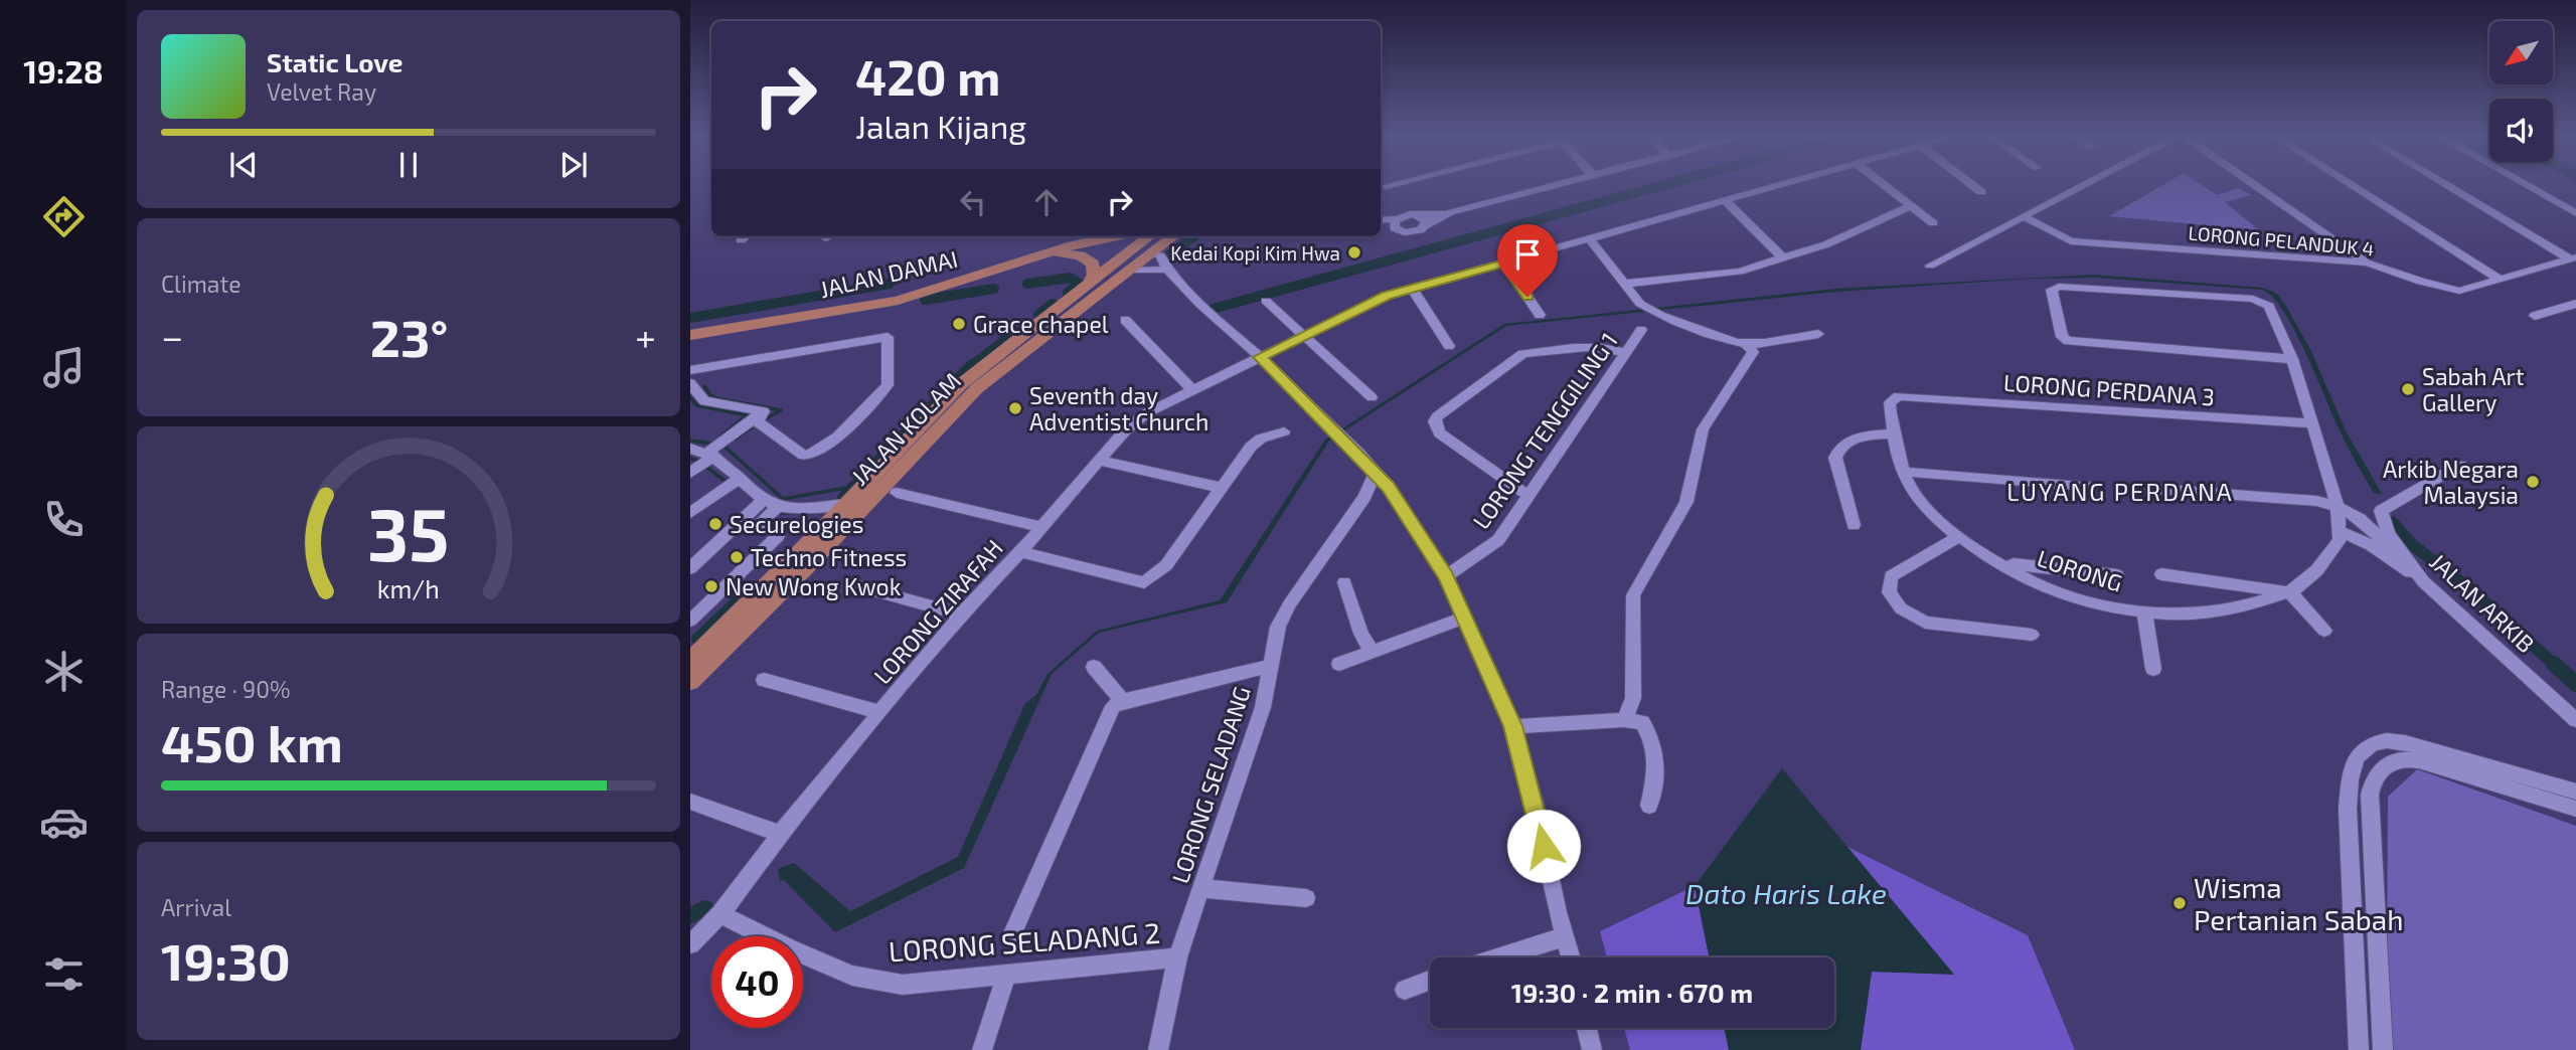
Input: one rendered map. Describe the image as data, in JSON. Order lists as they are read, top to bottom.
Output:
{
  "streets": {
    "main road": ["JALAN DAMAI", "JALAN KOLAM"],
    "street": [
      "LORONG PELANDUK 4",
      "LORONG PERDANA 3",
      "LORONG TENGGILING 1",
      "LORONG",
      "JALAN ARKIB",
      "LORONG ZIRAFAH",
      "LORONG SELADANG",
      "LORONG SELADANG 2"
    ]
  },
  "crossings": [
    ["LORONG PERDANA 3", "LORONG"],
    ["LORONG ZIRAFAH", "LORONG SELADANG 2"],
    ["LORONG SELADANG", "LORONG SELADANG 2"]
  ],
  "districts": ["LUYANG PERDANA"],
  "water": ["Dato Haris Lake"],
  "places": [
    "Kedai Kopi Kim Hwa",
    "Grace chapel",
    "Sabah Art Gallery",
    "Seventh day Adventist Church",
    "Arkib Negara Malaysia",
    "Securelogies",
    "Techno Fitness",
    "New Wong Kwok",
    "Wisma Pertanian Sabah"
  ],
  "north": "bottom left",
  "page": {
    "tabs": "19:28",
    "turn": ["420 m", "Jalan Kijang"],
    "song": ["Static Love", "Velvet Ray"],
    "tile": [
      "Climate",
      ["Range · 90%", "450 km"],
      ["Arrival", "19:30"]
    ],
    "heat": ["−", "23°", "+"],
    "limit": "40",
    "trip": "19:30 · 2 min · 670 m",
    "gauge": ["35", "km/h"]
  }
}
